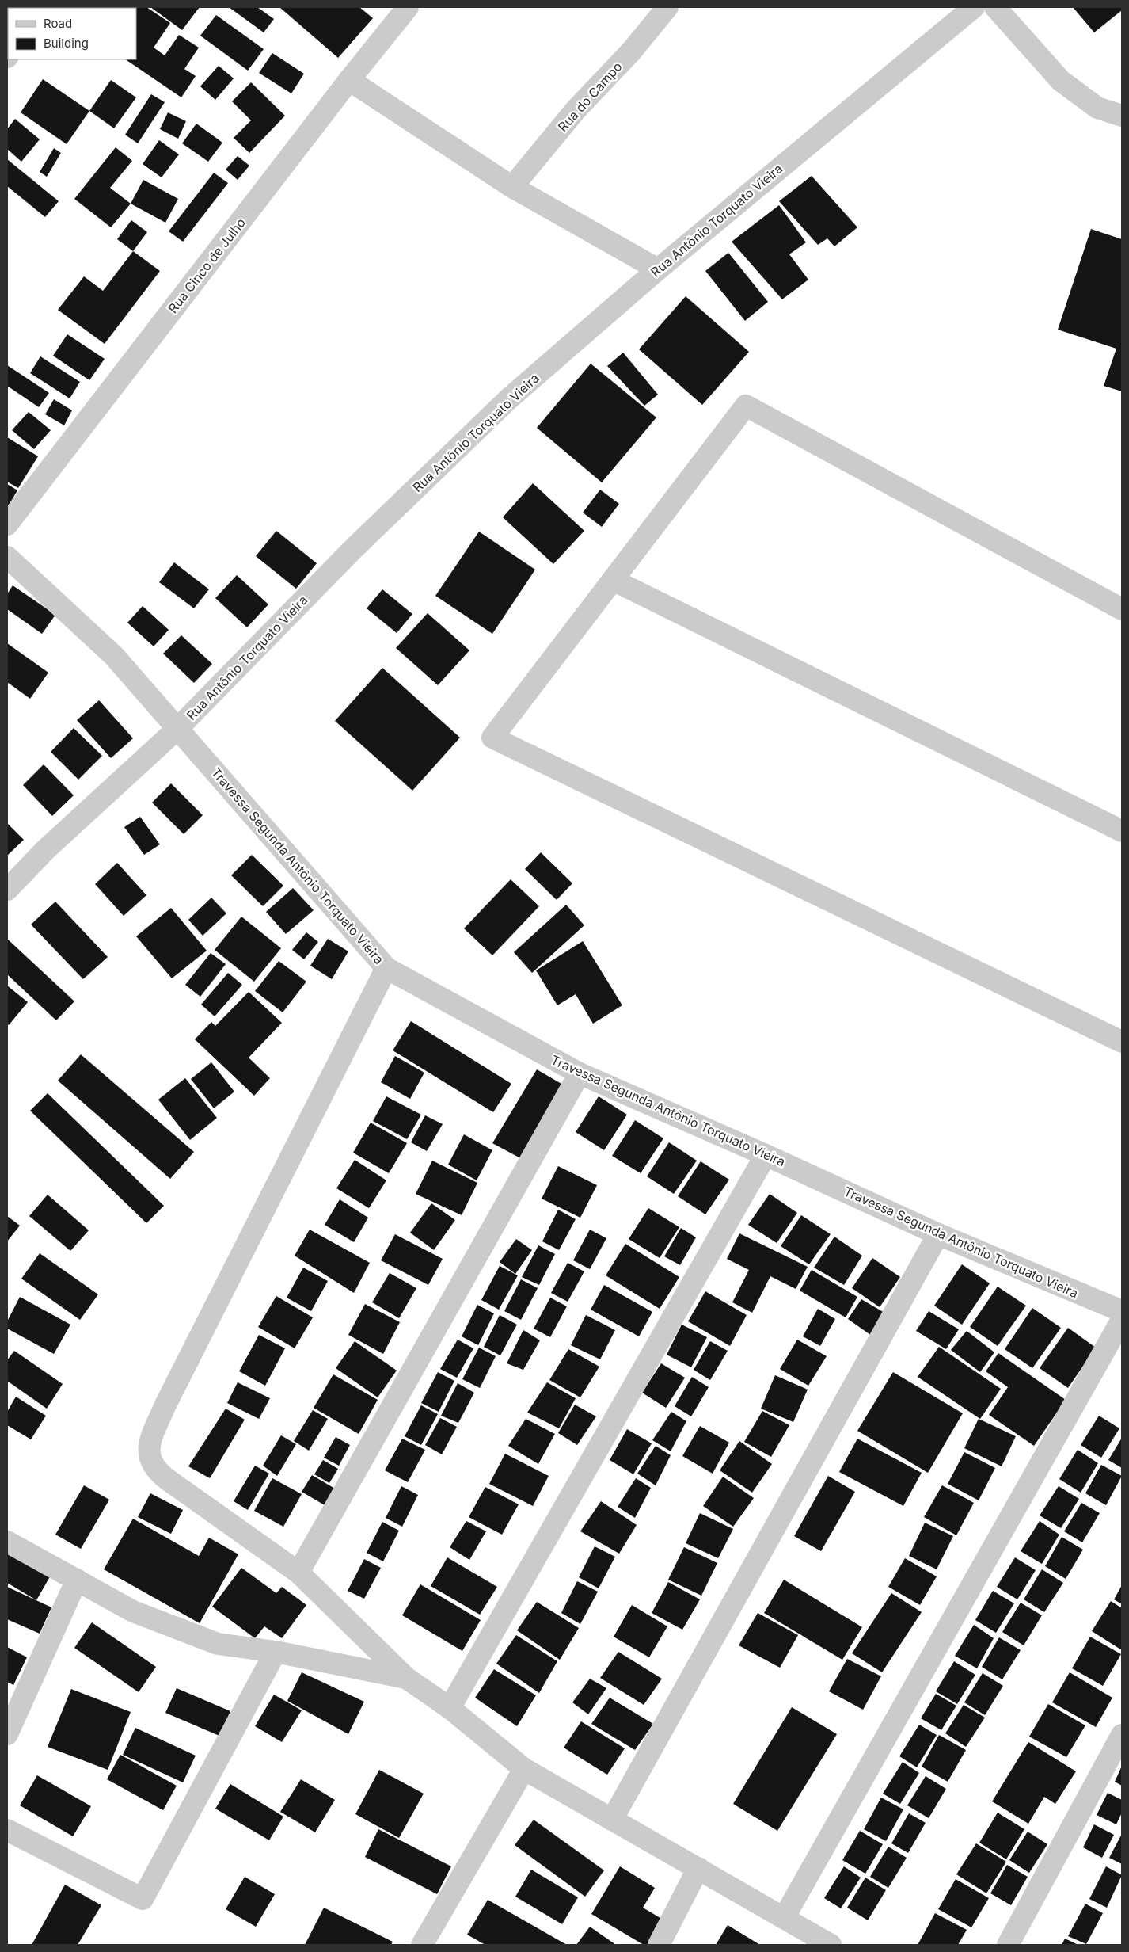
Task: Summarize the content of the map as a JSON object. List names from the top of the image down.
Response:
{
  "streets": {
    "street": [
      "Rua do Campo",
      "Rua Antônio Torquato Vieira",
      "Rua Cinco de Julho",
      "Travessa Segunda Antônio Torquato Vieira"
    ]
  },
  "crossings": [
    ["Rua Antônio Torquato Vieira", "Travessa Segunda Antônio Torquato Vieira"]
  ],
  "legend": ["Road", "Building"]
}
